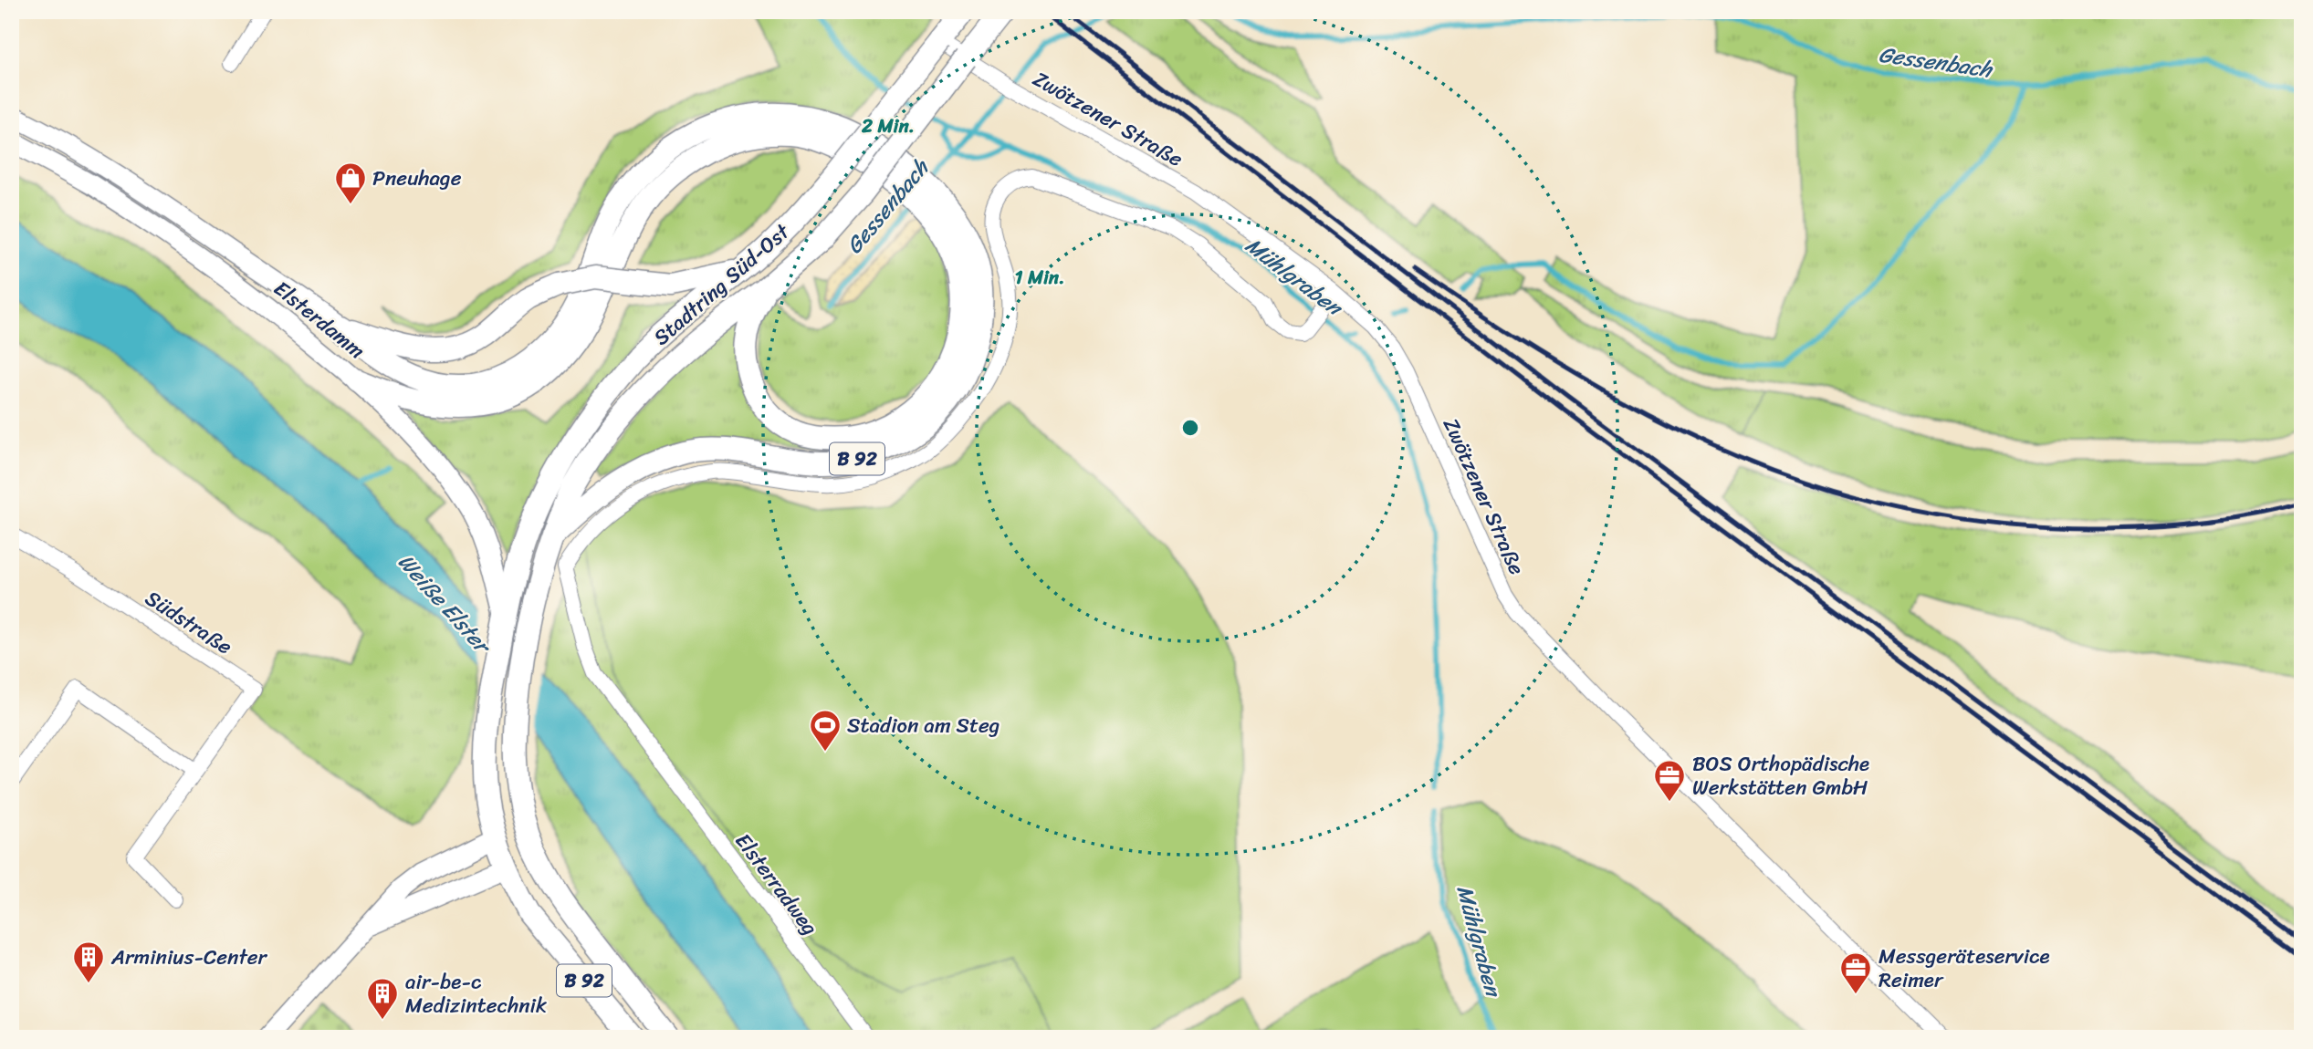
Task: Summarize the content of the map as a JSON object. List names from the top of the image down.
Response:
{
  "streets": {
    "main road": ["Stadtring Süd-Ost", "Elsterdamm", "B 92"],
    "street": ["Zwötzener Straße", "Südstraße", "Elsterradweg"]
  },
  "crossings": [
    ["Zwötzener Straße", "Stadtring Süd-Ost"],
    ["Zwötzener Straße", "Elsterradweg"],
    ["Stadtring Süd-Ost", "Elsterdamm"],
    ["Stadtring Süd-Ost", "B 92"],
    ["Elsterdamm", "B 92"]
  ],
  "water": ["Gessenbach", "Mühlgraben", "Weiße Elster"],
  "places": {
    "shop": ["Pneuhage"],
    "sports": ["Stadion am Steg"],
    "office": ["BOS Orthopädische Werkstätten GmbH", "Messgeräteservice Reimer"],
    "building": ["Arminius-Center", "air-be-c Medizintechnik"]
  },
  "rings": ["2 Min.", "1 Min."]
}
